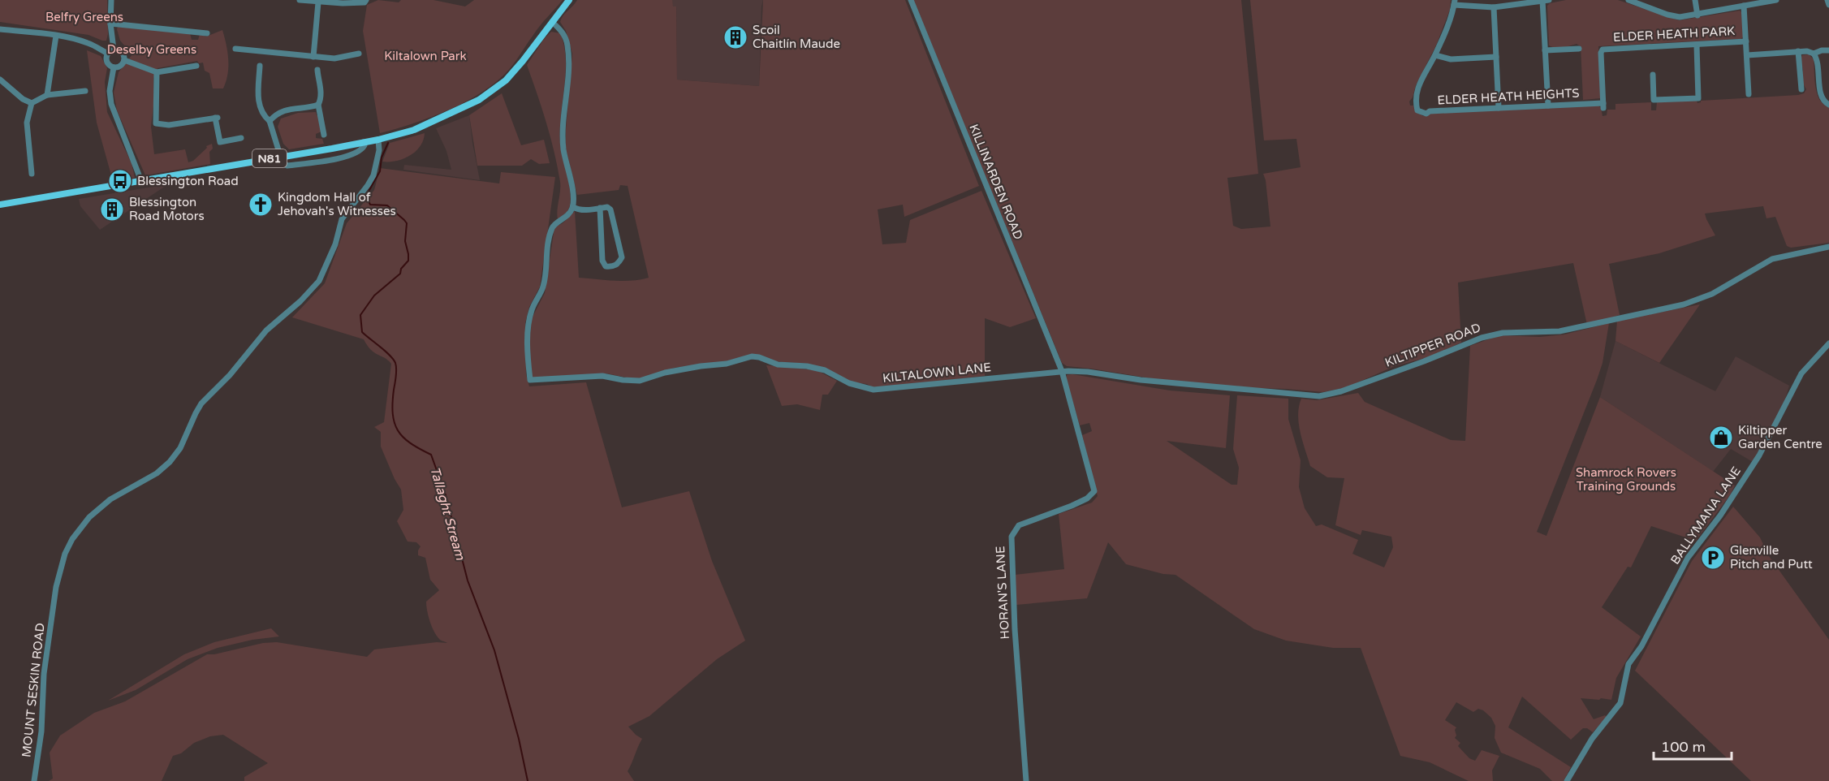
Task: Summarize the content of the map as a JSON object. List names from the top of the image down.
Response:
{
  "streets": {
    "main road": ["N81"],
    "street": [
      "ELDER HEATH PARK",
      "ELDER HEATH HEIGHTS",
      "KILLINARDEN ROAD",
      "KILTIPPER ROAD",
      "KILTALOWN LANE",
      "BALLYMANA LANE",
      "HORAN'S LANE",
      "MOUNT SESKIN ROAD"
    ]
  },
  "crossings": [
    ["ELDER HEATH PARK", "ELDER HEATH HEIGHTS"],
    ["N81", "MOUNT SESKIN ROAD"],
    ["KILLINARDEN ROAD", "KILTIPPER ROAD"],
    ["KILLINARDEN ROAD", "KILTALOWN LANE"],
    ["KILLINARDEN ROAD", "HORAN'S LANE"],
    ["KILTIPPER ROAD", "KILTALOWN LANE"],
    ["KILTIPPER ROAD", "HORAN'S LANE"],
    ["KILTALOWN LANE", "HORAN'S LANE"]
  ],
  "water": ["Tallaght Stream"],
  "parks": [
    "Belfry Greens",
    "Deselby Greens",
    "Kiltalown Park",
    "Shamrock Rovers Training Grounds"
  ],
  "places": {
    "building": ["Scoil Chaitlín Maude", "Blessington Road Motors"],
    "bus stop": ["Blessington Road"],
    "church": ["Kingdom Hall of Jehovah's Witnesses"],
    "shop": ["Kiltipper Garden Centre"],
    "parking": ["Glenville Pitch and Putt"]
  },
  "scale_bar": "100 m"
}
